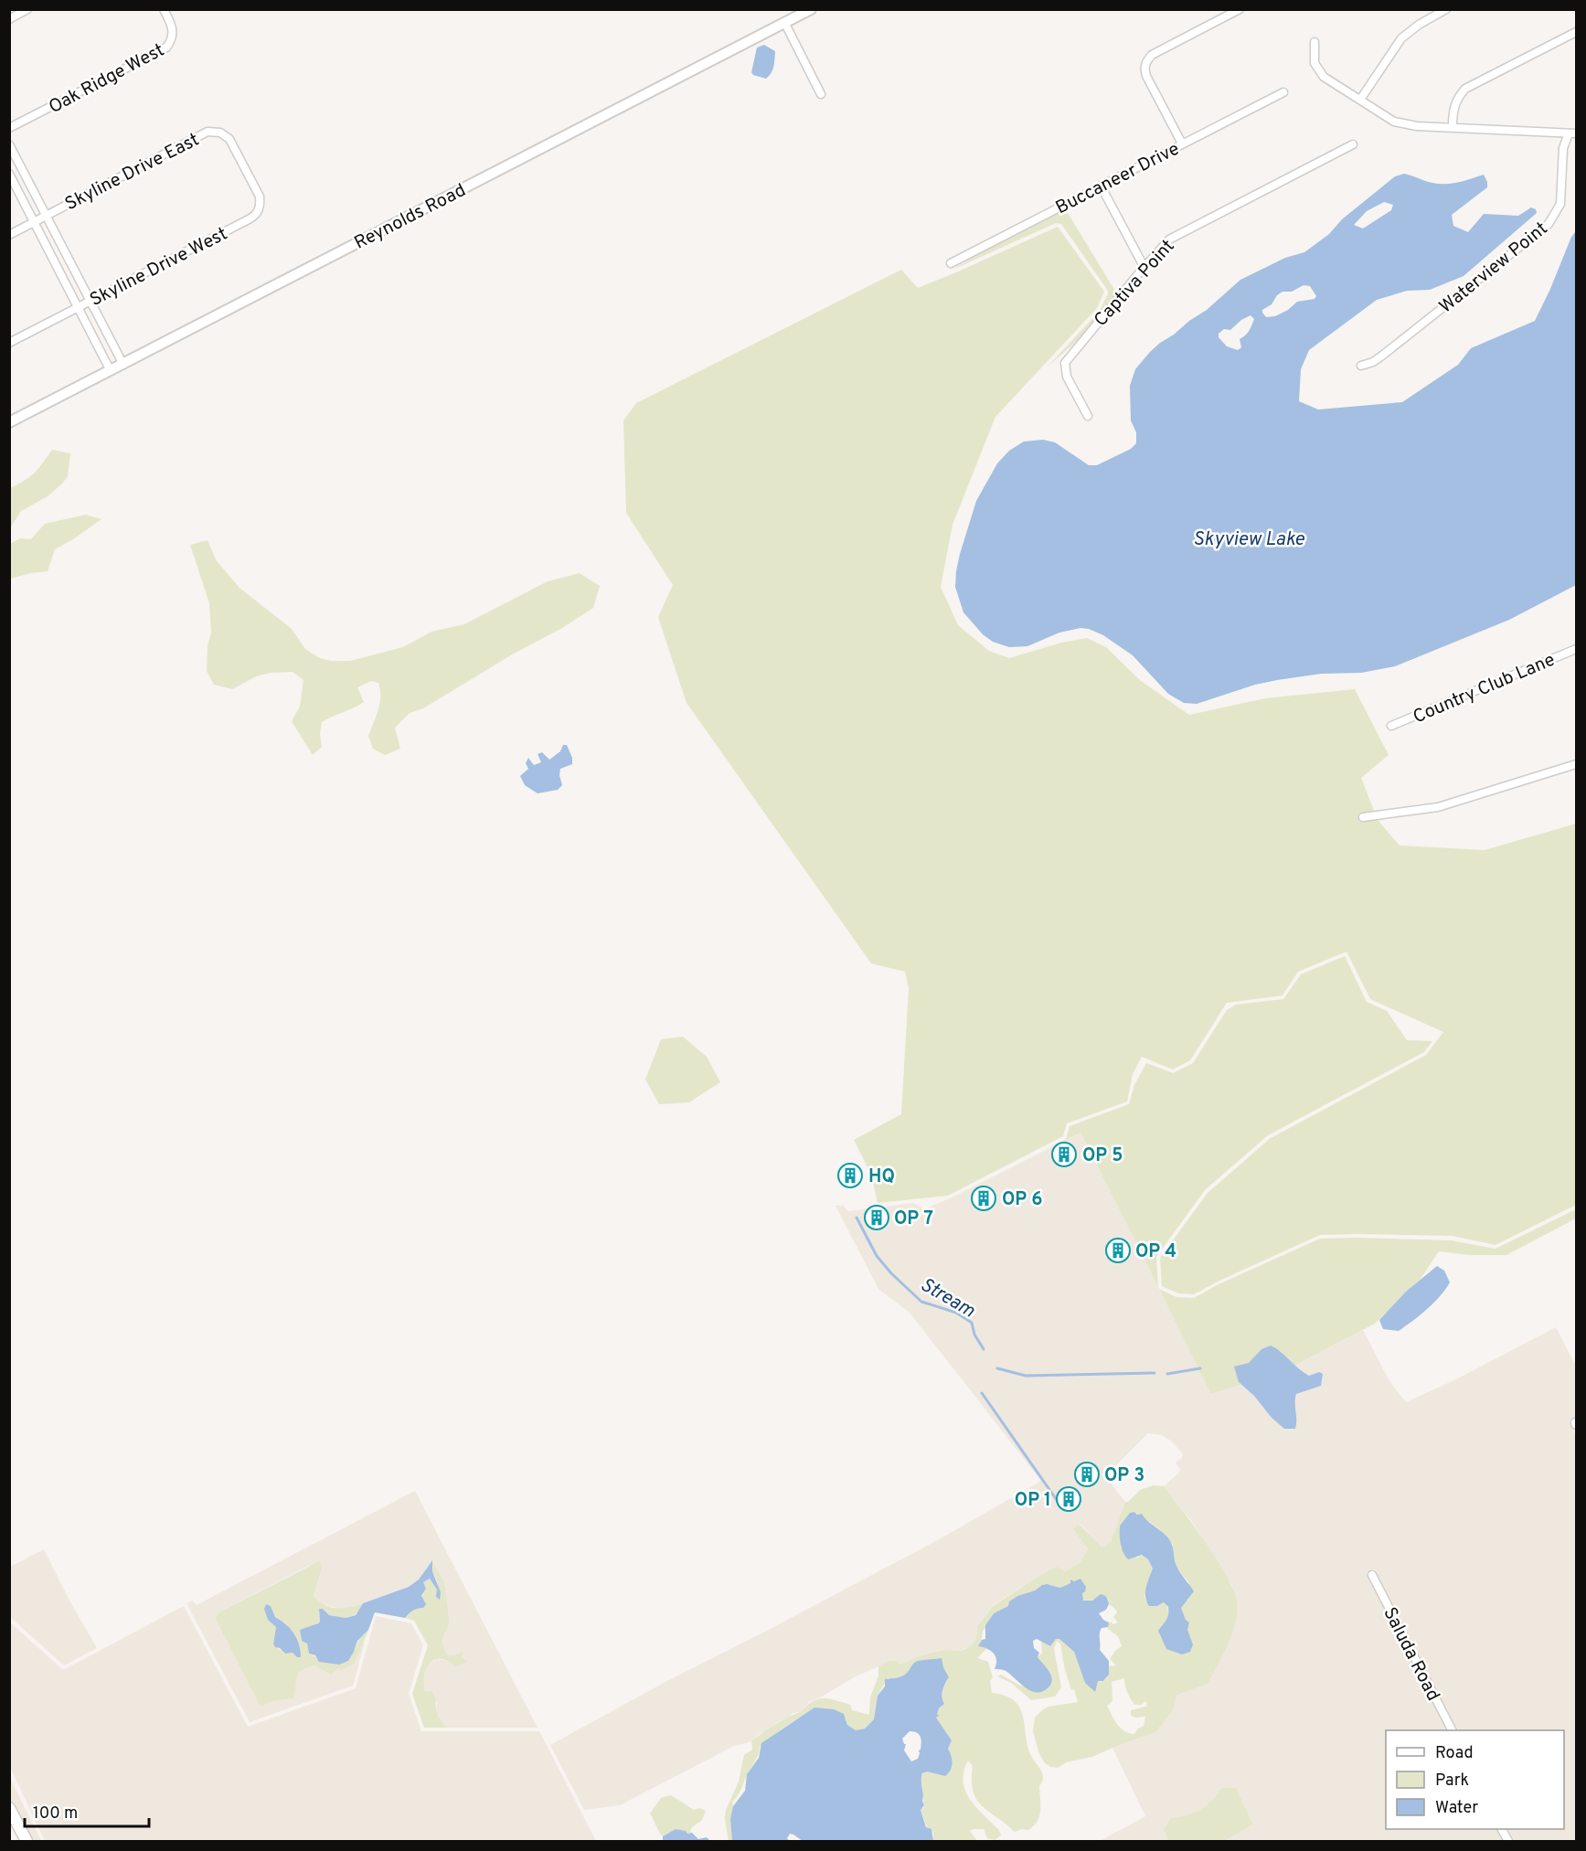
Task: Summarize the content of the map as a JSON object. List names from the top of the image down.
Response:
{
  "streets": {
    "street": [
      "Oak Ridge West",
      "Skyline Drive East",
      "Buccaneer Drive",
      "Reynolds Road",
      "Skyline Drive West",
      "Waterview Point",
      "Captiva Point",
      "Country Club Lane",
      "Saluda Road"
    ]
  },
  "crossings": [
    ["Skyline Drive East", "Skyline Drive West"]
  ],
  "water": ["Skyview Lake", "Stream"],
  "places": {
    "building": [
      "OP 5",
      "HQ",
      "OP 6",
      "OP 7",
      "OP 4",
      "OP 3",
      "OP 1"
    ]
  },
  "legend": ["Road", "Park", "Water"],
  "scale_bar": "100 m"
}
